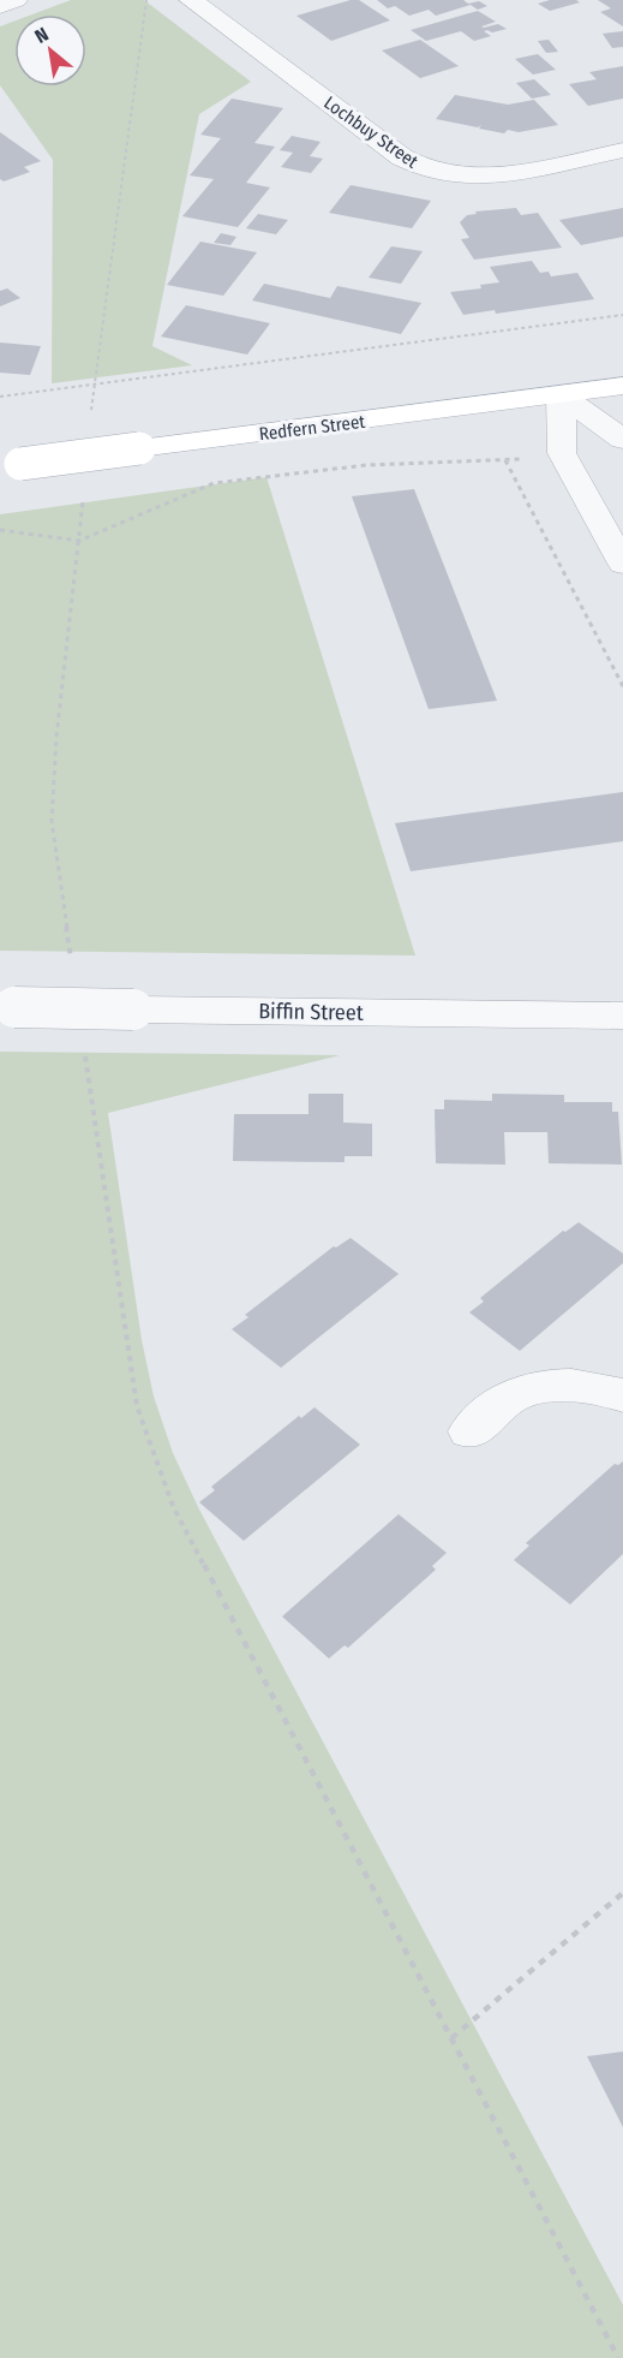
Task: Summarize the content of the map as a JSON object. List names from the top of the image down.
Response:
{
  "streets": {
    "main road": ["Redfern Street"],
    "street": ["Lochbuy Street", "Biffin Street"]
  },
  "north": "top left"
}
